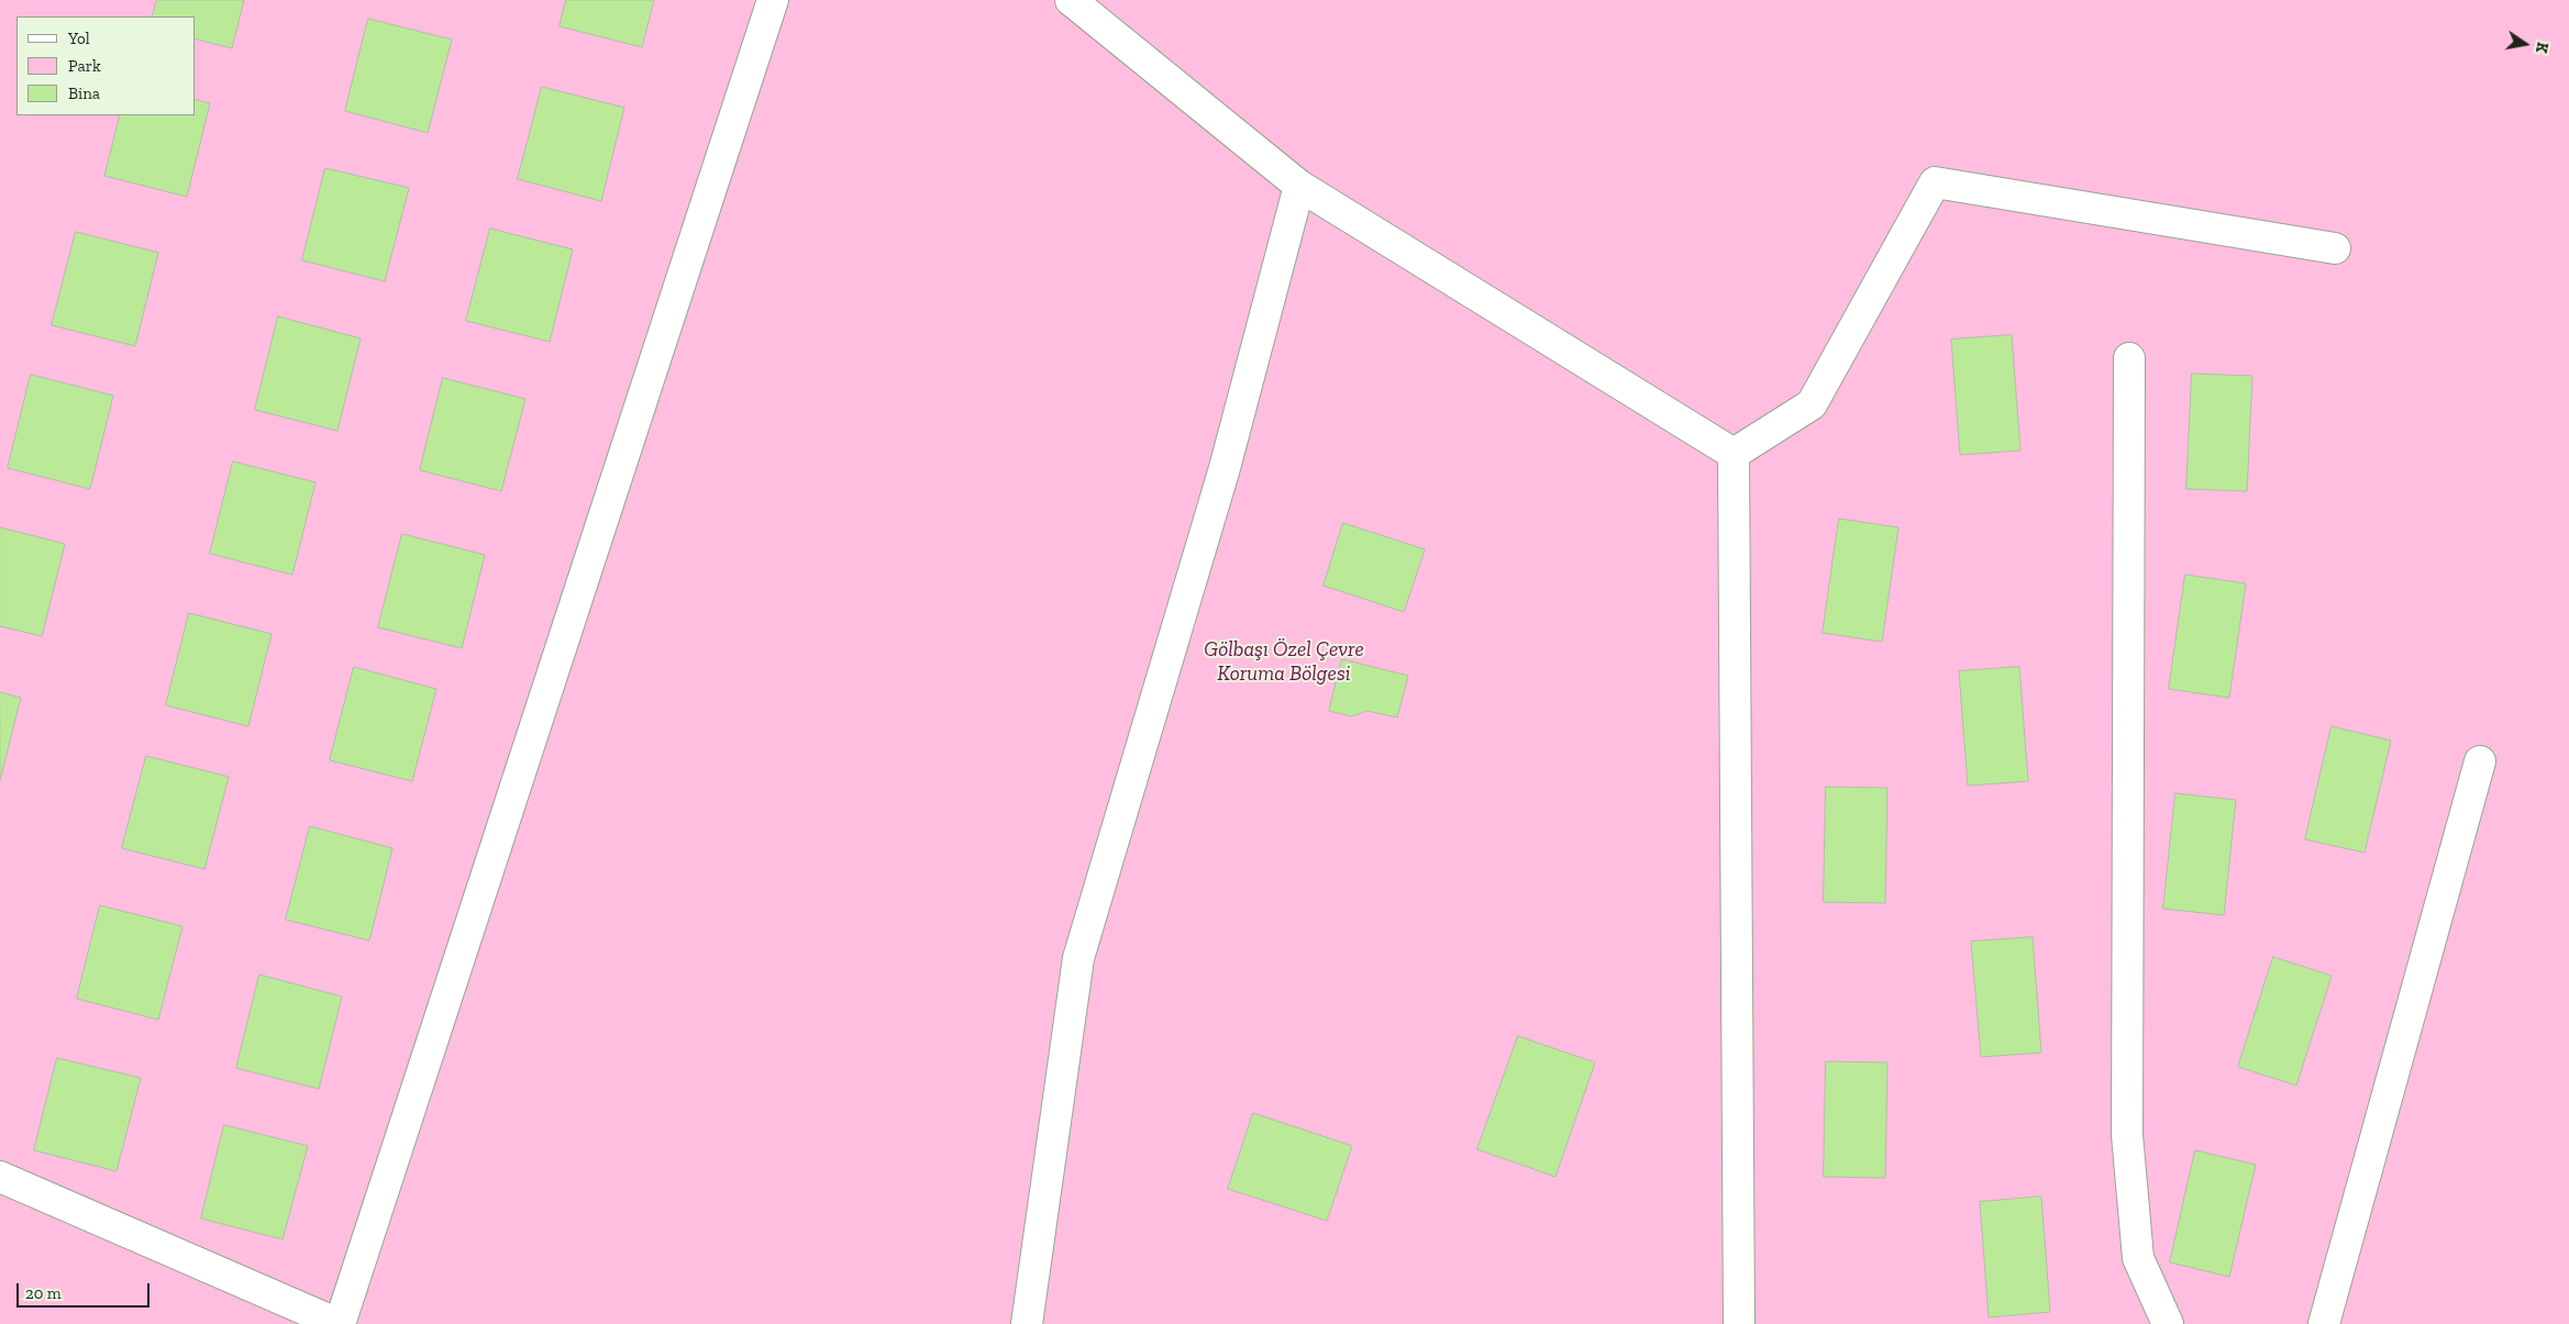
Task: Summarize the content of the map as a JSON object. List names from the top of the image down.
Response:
{
  "parks": ["Gölbaşı Özel Çevre Koruma Bölgesi"],
  "legend": ["Yol", "Park", "Bina"],
  "scale_bar": "20 m",
  "north": "right"
}
